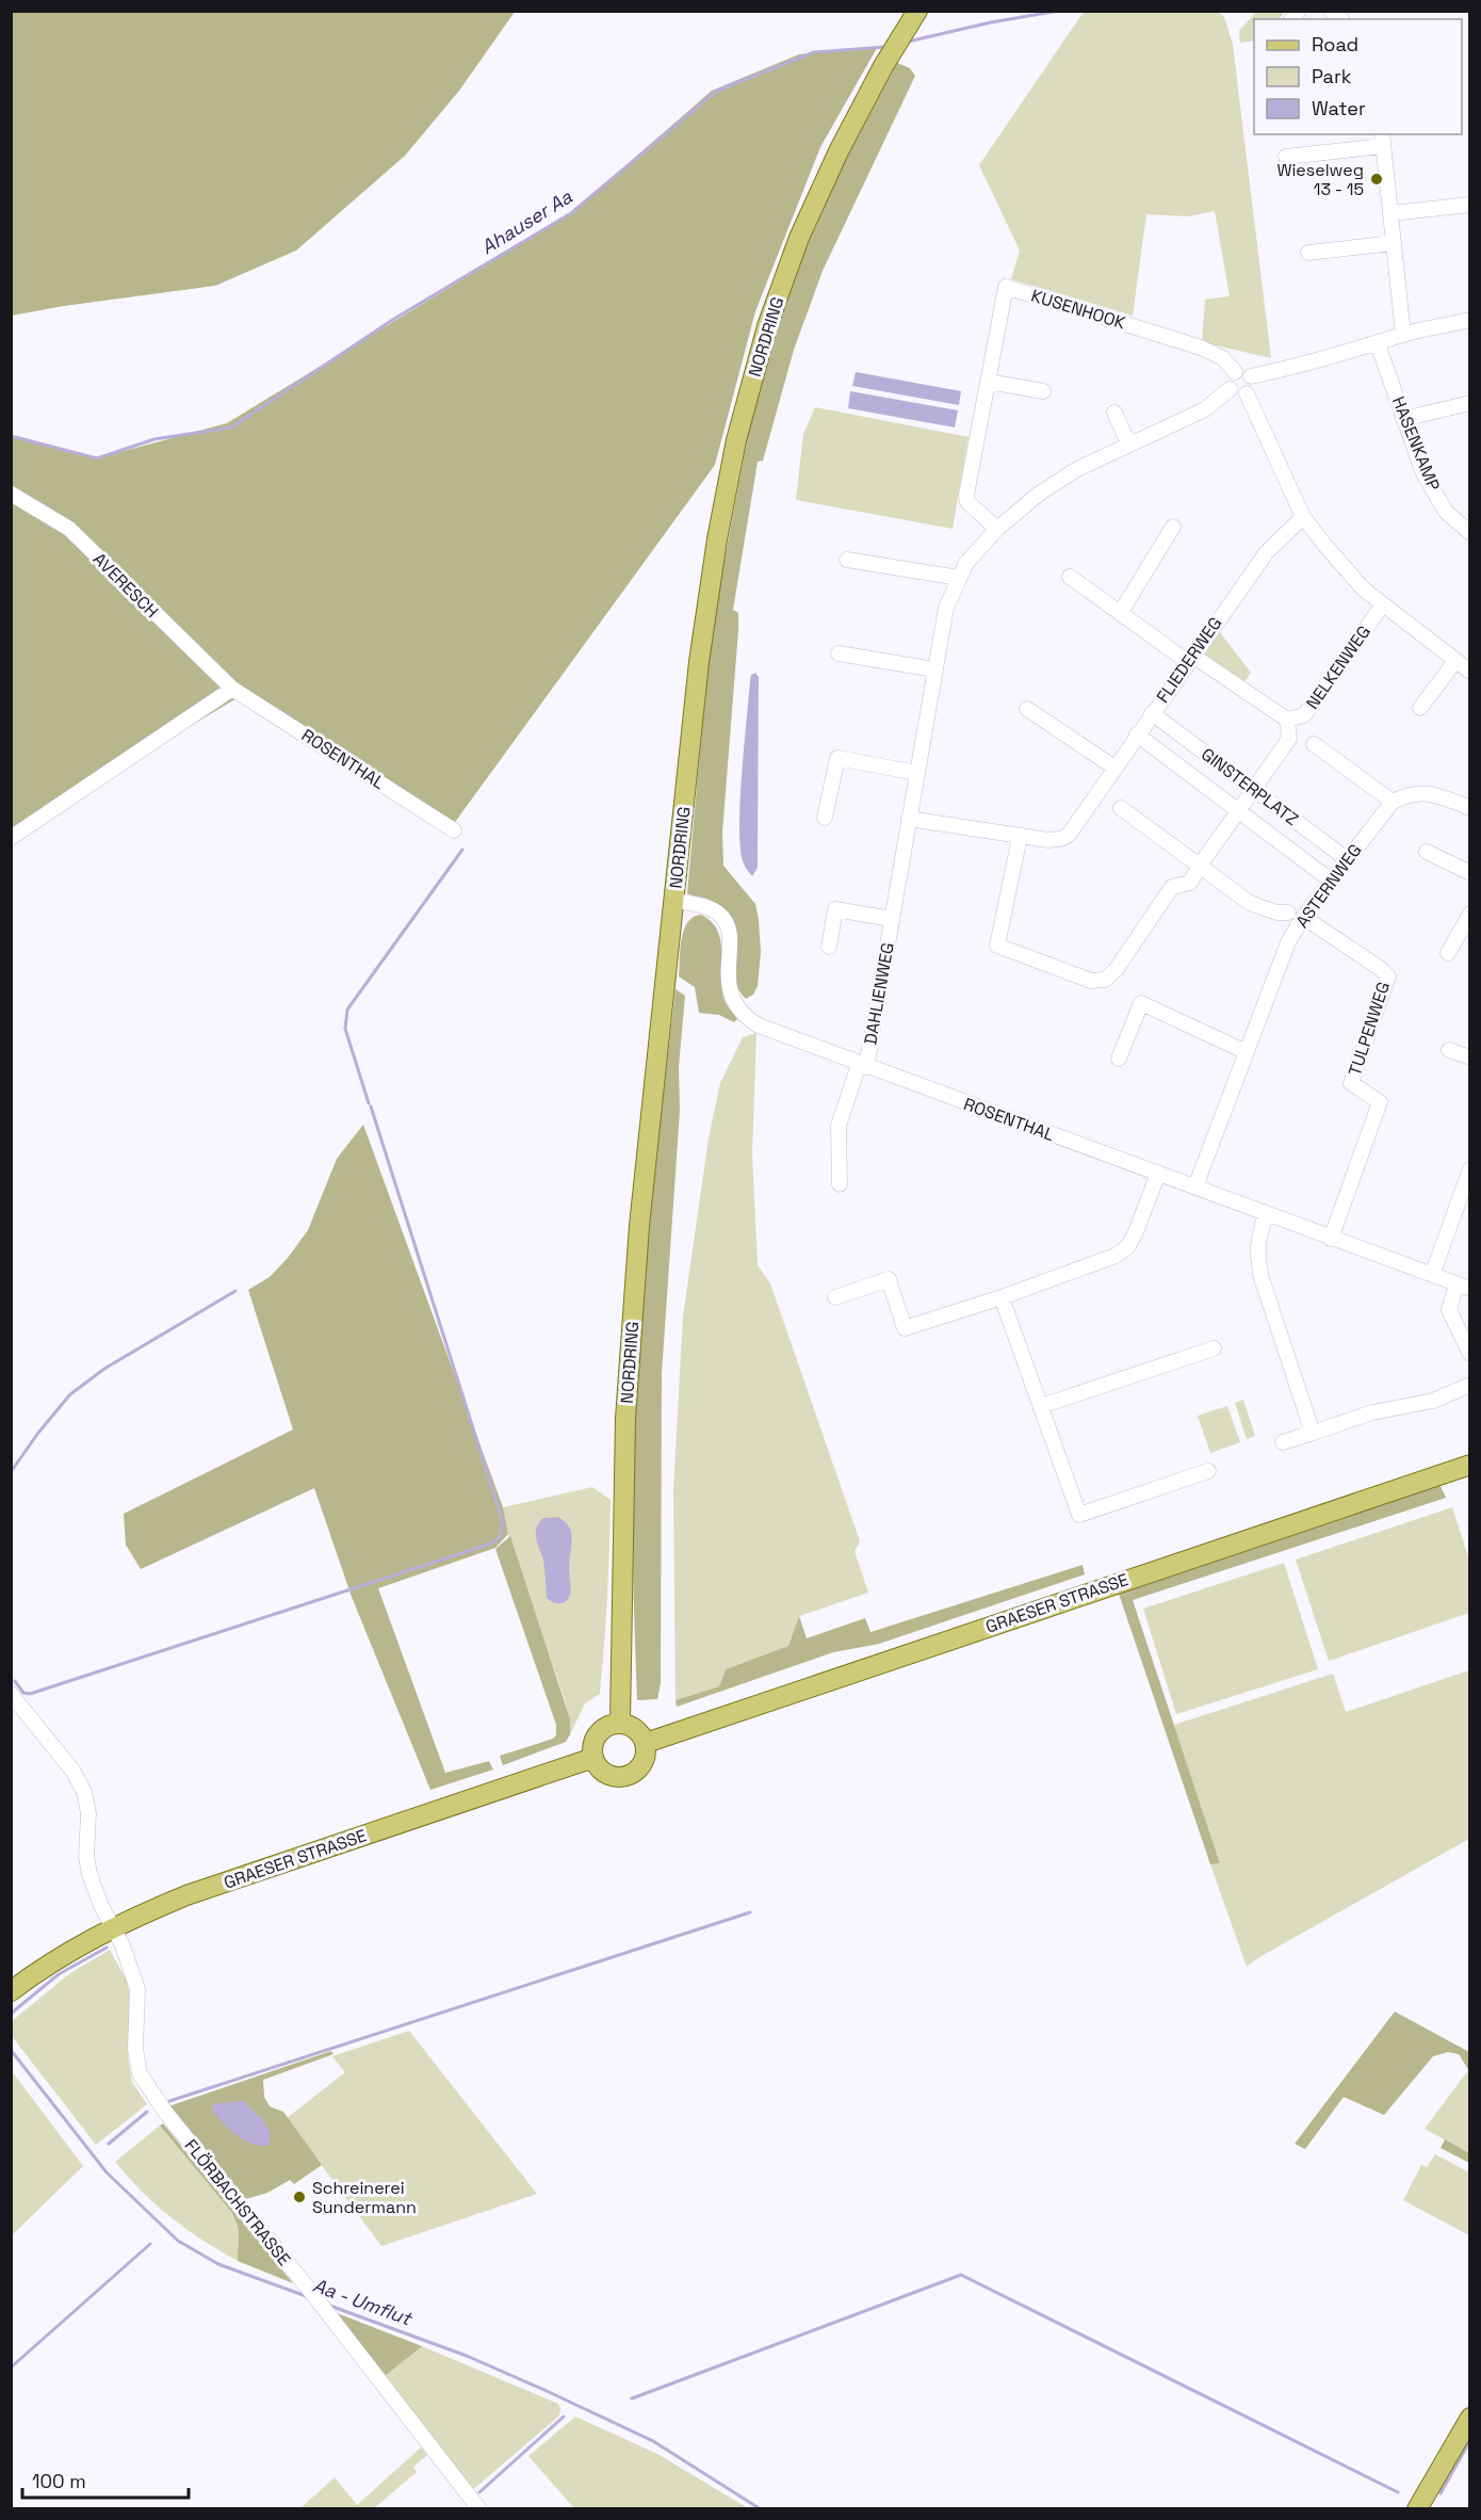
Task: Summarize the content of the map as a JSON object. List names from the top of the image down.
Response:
{
  "streets": {
    "main road": ["NORDRING", "GRAESER STRASSE"],
    "street": [
      "KUSENHOOK",
      "HASENKAMP",
      "AVERESCH",
      "FLIEDERWEG",
      "NELKENWEG",
      "ROSENTHAL",
      "GINSTERPLATZ",
      "ASTERNWEG",
      "DAHLIENWEG",
      "TULPENWEG",
      "FLÖRBACHSTRASSE"
    ]
  },
  "crossings": [
    ["KUSENHOOK", "HASENKAMP"],
    ["KUSENHOOK", "DAHLIENWEG"],
    ["NORDRING", "ROSENTHAL"],
    ["NORDRING", "GRAESER STRASSE"],
    ["AVERESCH", "ROSENTHAL"],
    ["FLIEDERWEG", "NELKENWEG"],
    ["FLIEDERWEG", "GINSTERPLATZ"],
    ["FLIEDERWEG", "DAHLIENWEG"],
    ["ROSENTHAL", "ASTERNWEG"],
    ["ROSENTHAL", "DAHLIENWEG"],
    ["ROSENTHAL", "TULPENWEG"],
    ["GINSTERPLATZ", "ASTERNWEG"],
    ["ASTERNWEG", "TULPENWEG"],
    ["GRAESER STRASSE", "FLÖRBACHSTRASSE"]
  ],
  "water": ["Ahauser Aa", "Aa - Umflut"],
  "places": ["Wieselweg 13 - 15", "Schreinerei Sundermann"],
  "legend": ["Road", "Park", "Water"],
  "scale_bar": "100 m"
}
